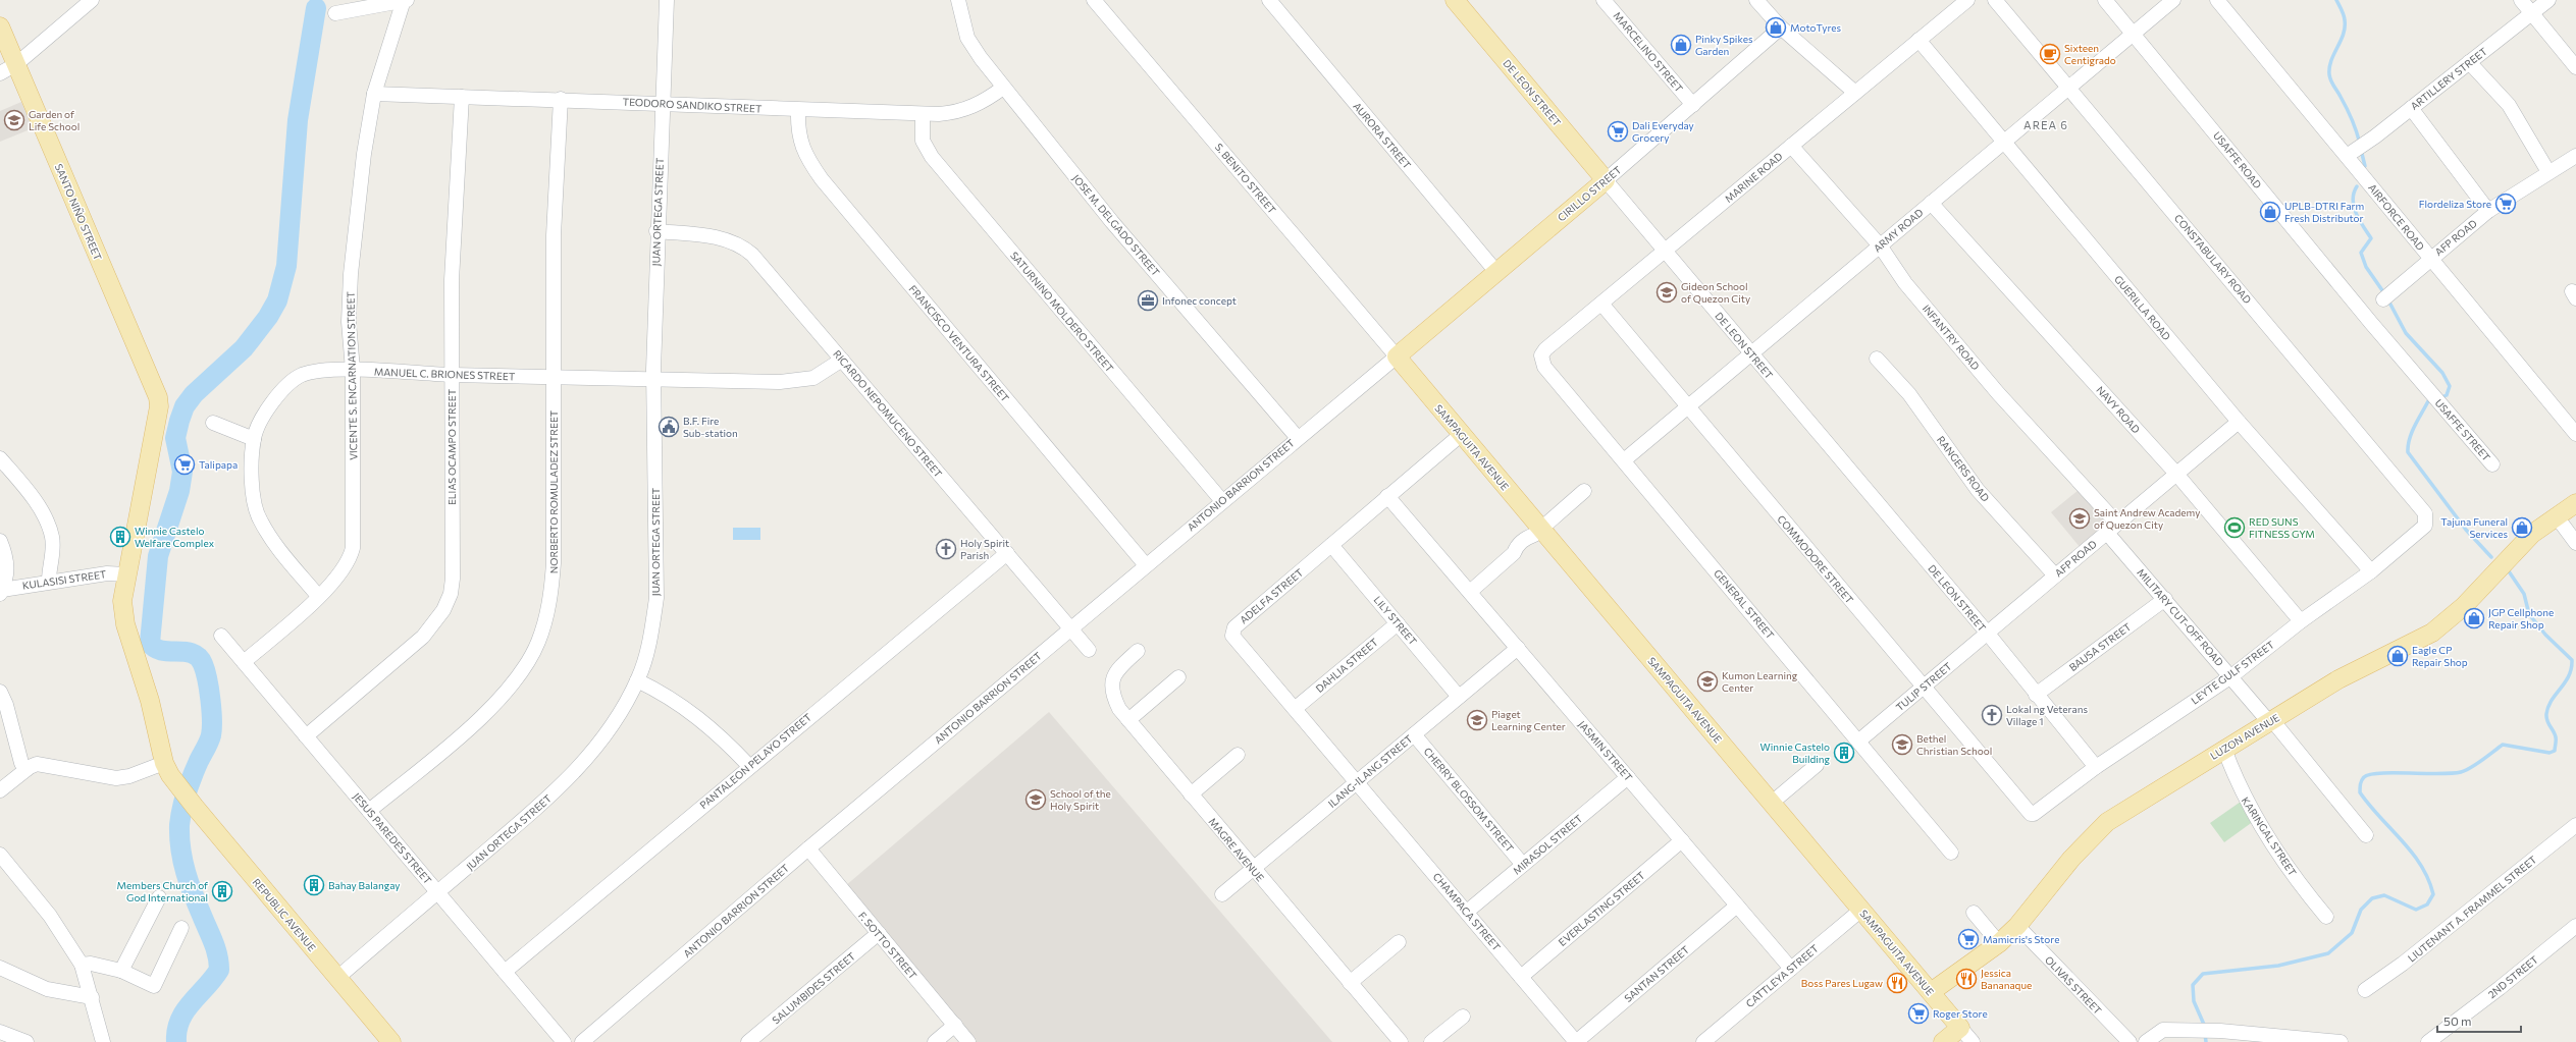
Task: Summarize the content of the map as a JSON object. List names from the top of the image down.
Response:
{
  "streets": {
    "main road": [
      "DE LEON STREET",
      "CIRILLO STREET",
      "SANTO NIÑO STREET",
      "SAMPAGUITA AVENUE",
      "LUZON AVENUE",
      "REPUBLIC AVENUE"
    ],
    "street": [
      "MARCELINO STREET",
      "ARTILLERY STREET",
      "TEODORO SANDIKO STREET",
      "AURORA STREET",
      "USAFFE ROAD",
      "MARINE ROAD",
      "S. BENITO STREET",
      "JUAN ORTEGA STREET",
      "AIRFORCE ROAD",
      "JOSE M. DELGADO STREET",
      "ARMY ROAD",
      "AFP ROAD",
      "CONSTABULARY ROAD",
      "GUERILLA ROAD",
      "SATURNINO MOLDERO STREET",
      "INFANTRY ROAD",
      "FRANCISCO VENTURA STREET",
      "MANUEL C. BRIONES STREET",
      "VICENTE S. ENCARNATION STREET",
      "NAVY ROAD",
      "RICARDO NEPOMUCENO STREET",
      "USAFFE STREET",
      "ELIAS OCAMPO STREET",
      "RANGERS ROAD",
      "ANTONIO BARRION STREET",
      "NORBERTO ROMULADEZ STREET",
      "COMMODORE STREET",
      "KULASISI STREET",
      "ADELFA STREET",
      "GENERAL STREET",
      "MILITARY CUT-OFF ROAD",
      "LILY STREET",
      "BAUSA STREET",
      "DAHLIA STREET",
      "LEYTE GULF STREET",
      "TULIP STREET",
      "JASMIN STREET",
      "PANTALEON PELAYO STREET",
      "ILANG-ILANG STREET",
      "CHERRY BLOSSOM STREET",
      "KARINGAL STREET",
      "JESUS PAREDES STREET",
      "MIRASOL STREET",
      "MAGRE AVENUE",
      "EVERLASTING STREET",
      "LIUTENANT A. FRAMMEL STREET",
      "CHAMPACA STREET",
      "F. SOTTO STREET",
      "SANTAN STREET",
      "CATTLEYA STREET",
      "2ND STREET",
      "OLIVAS STREET",
      "SALUMBIDES STREET"
    ]
  },
  "crossings": [
    ["MARCELINO STREET", "CIRILLO STREET"],
    ["ARTILLERY STREET", "AIRFORCE ROAD"],
    ["DE LEON STREET", "MARINE ROAD"],
    ["DE LEON STREET", "CIRILLO STREET"],
    ["DE LEON STREET", "ARMY ROAD"],
    ["DE LEON STREET", "AFP ROAD"],
    ["DE LEON STREET", "BAUSA STREET"],
    ["DE LEON STREET", "LEYTE GULF STREET"],
    ["DE LEON STREET", "TULIP STREET"],
    ["TEODORO SANDIKO STREET", "JUAN ORTEGA STREET"],
    ["TEODORO SANDIKO STREET", "JOSE M. DELGADO STREET"],
    ["TEODORO SANDIKO STREET", "SATURNINO MOLDERO STREET"],
    ["TEODORO SANDIKO STREET", "FRANCISCO VENTURA STREET"],
    ["TEODORO SANDIKO STREET", "VICENTE S. ENCARNATION STREET"],
    ["TEODORO SANDIKO STREET", "ELIAS OCAMPO STREET"],
    ["TEODORO SANDIKO STREET", "NORBERTO ROMULADEZ STREET"],
    ["AURORA STREET", "CIRILLO STREET"],
    ["USAFFE ROAD", "ARMY ROAD"],
    ["USAFFE ROAD", "USAFFE STREET"],
    ["MARINE ROAD", "GUERILLA ROAD"],
    ["MARINE ROAD", "INFANTRY ROAD"],
    ["MARINE ROAD", "COMMODORE STREET"],
    ["MARINE ROAD", "GENERAL STREET"],
    ["S. BENITO STREET", "CIRILLO STREET"],
    ["S. BENITO STREET", "SAMPAGUITA AVENUE"],
    ["S. BENITO STREET", "ANTONIO BARRION STREET"],
    ["CIRILLO STREET", "SAMPAGUITA AVENUE"],
    ["CIRILLO STREET", "ANTONIO BARRION STREET"],
    ["SANTO NIÑO STREET", "REPUBLIC AVENUE"],
    ["JUAN ORTEGA STREET", "MANUEL C. BRIONES STREET"],
    ["JUAN ORTEGA STREET", "RICARDO NEPOMUCENO STREET"],
    ["JUAN ORTEGA STREET", "JESUS PAREDES STREET"],
    ["JUAN ORTEGA STREET", "REPUBLIC AVENUE"],
    ["AIRFORCE ROAD", "AFP ROAD"],
    ["JOSE M. DELGADO STREET", "ANTONIO BARRION STREET"],
    ["ARMY ROAD", "CONSTABULARY ROAD"],
    ["ARMY ROAD", "GUERILLA ROAD"],
    ["ARMY ROAD", "INFANTRY ROAD"],
    ["ARMY ROAD", "NAVY ROAD"],
    ["ARMY ROAD", "COMMODORE STREET"],
    ["ARMY ROAD", "GENERAL STREET"],
    ["AFP ROAD", "GUERILLA ROAD"],
    ["AFP ROAD", "INFANTRY ROAD"],
    ["AFP ROAD", "NAVY ROAD"],
    ["AFP ROAD", "RANGERS ROAD"],
    ["AFP ROAD", "MILITARY CUT-OFF ROAD"],
    ["AFP ROAD", "TULIP STREET"],
    ["CONSTABULARY ROAD", "LEYTE GULF STREET"],
    ["GUERILLA ROAD", "LEYTE GULF STREET"],
    ["SATURNINO MOLDERO STREET", "ANTONIO BARRION STREET"],
    ["INFANTRY ROAD", "MILITARY CUT-OFF ROAD"],
    ["FRANCISCO VENTURA STREET", "ANTONIO BARRION STREET"],
    ["MANUEL C. BRIONES STREET", "VICENTE S. ENCARNATION STREET"],
    ["MANUEL C. BRIONES STREET", "RICARDO NEPOMUCENO STREET"],
    ["MANUEL C. BRIONES STREET", "ELIAS OCAMPO STREET"],
    ["MANUEL C. BRIONES STREET", "NORBERTO ROMULADEZ STREET"],
    ["VICENTE S. ENCARNATION STREET", "JESUS PAREDES STREET"],
    ["NAVY ROAD", "LEYTE GULF STREET"],
    ["RICARDO NEPOMUCENO STREET", "ANTONIO BARRION STREET"],
    ["RICARDO NEPOMUCENO STREET", "PANTALEON PELAYO STREET"],
    ["ELIAS OCAMPO STREET", "JESUS PAREDES STREET"],
    ["SAMPAGUITA AVENUE", "ANTONIO BARRION STREET"],
    ["SAMPAGUITA AVENUE", "ADELFA STREET"],
    ["SAMPAGUITA AVENUE", "LUZON AVENUE"],
    ["SAMPAGUITA AVENUE", "CATTLEYA STREET"],
    ["ANTONIO BARRION STREET", "F. SOTTO STREET"],
    ["NORBERTO ROMULADEZ STREET", "JESUS PAREDES STREET"],
    ["COMMODORE STREET", "LEYTE GULF STREET"],
    ["COMMODORE STREET", "TULIP STREET"],
    ["KULASISI STREET", "REPUBLIC AVENUE"],
    ["ADELFA STREET", "LILY STREET"],
    ["ADELFA STREET", "DAHLIA STREET"],
    ["ADELFA STREET", "JASMIN STREET"],
    ["ADELFA STREET", "ILANG-ILANG STREET"],
    ["ADELFA STREET", "CHAMPACA STREET"],
    ["GENERAL STREET", "TULIP STREET"],
    ["MILITARY CUT-OFF ROAD", "BAUSA STREET"],
    ["MILITARY CUT-OFF ROAD", "LEYTE GULF STREET"],
    ["MILITARY CUT-OFF ROAD", "LUZON AVENUE"],
    ["LILY STREET", "DAHLIA STREET"],
    ["LILY STREET", "ILANG-ILANG STREET"],
    ["LUZON AVENUE", "KARINGAL STREET"],
    ["LUZON AVENUE", "OLIVAS STREET"],
    ["JASMIN STREET", "ILANG-ILANG STREET"],
    ["JASMIN STREET", "MIRASOL STREET"],
    ["JASMIN STREET", "EVERLASTING STREET"],
    ["JASMIN STREET", "SANTAN STREET"],
    ["JASMIN STREET", "CATTLEYA STREET"],
    ["PANTALEON PELAYO STREET", "JESUS PAREDES STREET"],
    ["ILANG-ILANG STREET", "CHERRY BLOSSOM STREET"],
    ["ILANG-ILANG STREET", "MAGRE AVENUE"],
    ["ILANG-ILANG STREET", "CHAMPACA STREET"],
    ["CHERRY BLOSSOM STREET", "MIRASOL STREET"],
    ["MIRASOL STREET", "CHAMPACA STREET"],
    ["EVERLASTING STREET", "CHAMPACA STREET"],
    ["CHAMPACA STREET", "SANTAN STREET"],
    ["F. SOTTO STREET", "SALUMBIDES STREET"]
  ],
  "districts": ["AREA 6"],
  "places": {
    "shop": [
      "MotoTyres",
      "Pinky Spikes Garden",
      "UPLB-DTRI Farm Fresh Distributor",
      "Tajuna Funeral Services",
      "JGP Cellphone Repair Shop",
      "Eagle CP Repair Shop"
    ],
    "cafe": ["Sixteen Centigrado"],
    "school or university": [
      "Garden of Life School",
      "Gideon School of Quezon City",
      "Saint Andrew Academy of Quezon City",
      "Kumon Learning Center",
      "Piaget Learning Center",
      "Bethel Christian School",
      "School of the Holy Spirit"
    ],
    "supermarket": [
      "Dali Everyday Grocery",
      "Flordeliza Store",
      "Talipapa",
      "Mamicris's Store",
      "Roger Store"
    ],
    "office": ["Infonec concept"],
    "public building": ["B.F. Fire Sub-station"],
    "sports": ["RED SUNS FITNESS GYM"],
    "building": [
      "Winnie Castelo Welfare Complex",
      "Winnie Castelo Building",
      "Bahay Balangay",
      "Members Church of God International"
    ],
    "church": ["Holy Spirit Parish", "Lokal ng Veterans Village 1"],
    "restaurant": ["Jessica Bananaque", "Boss Pares Lugaw"]
  },
  "scale_bar": "50 m"
}
